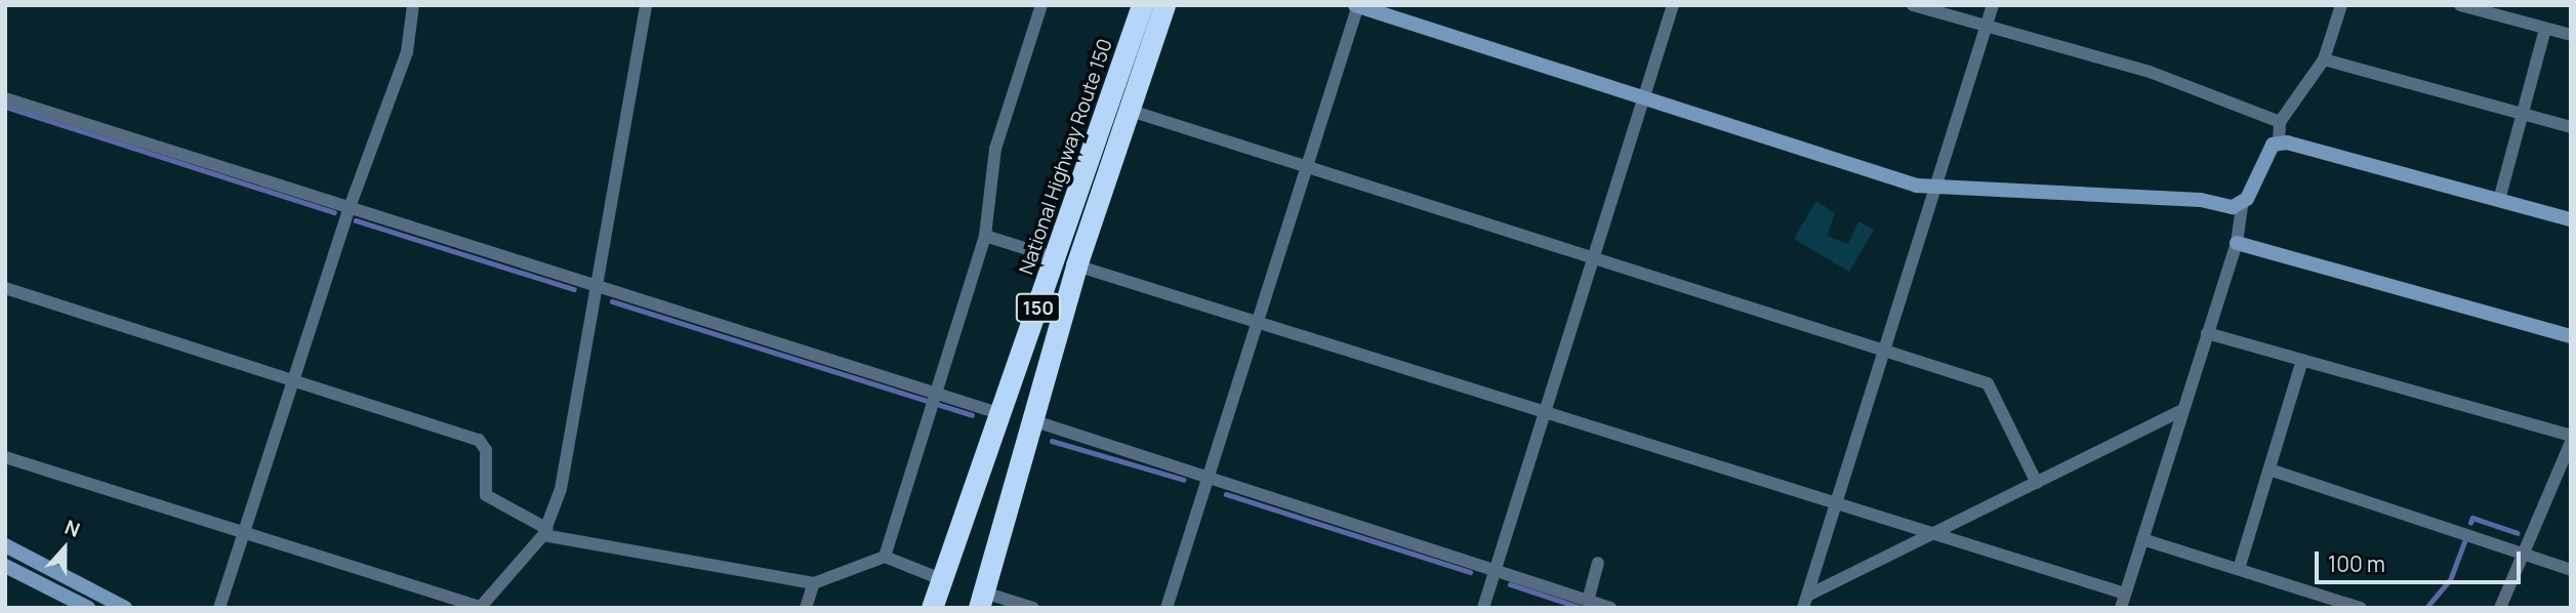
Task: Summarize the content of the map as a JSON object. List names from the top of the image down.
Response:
{
  "streets": {
    "highway": ["National Highway Route 150", "150"]
  },
  "scale_bar": "100 m",
  "north": "top"
}
